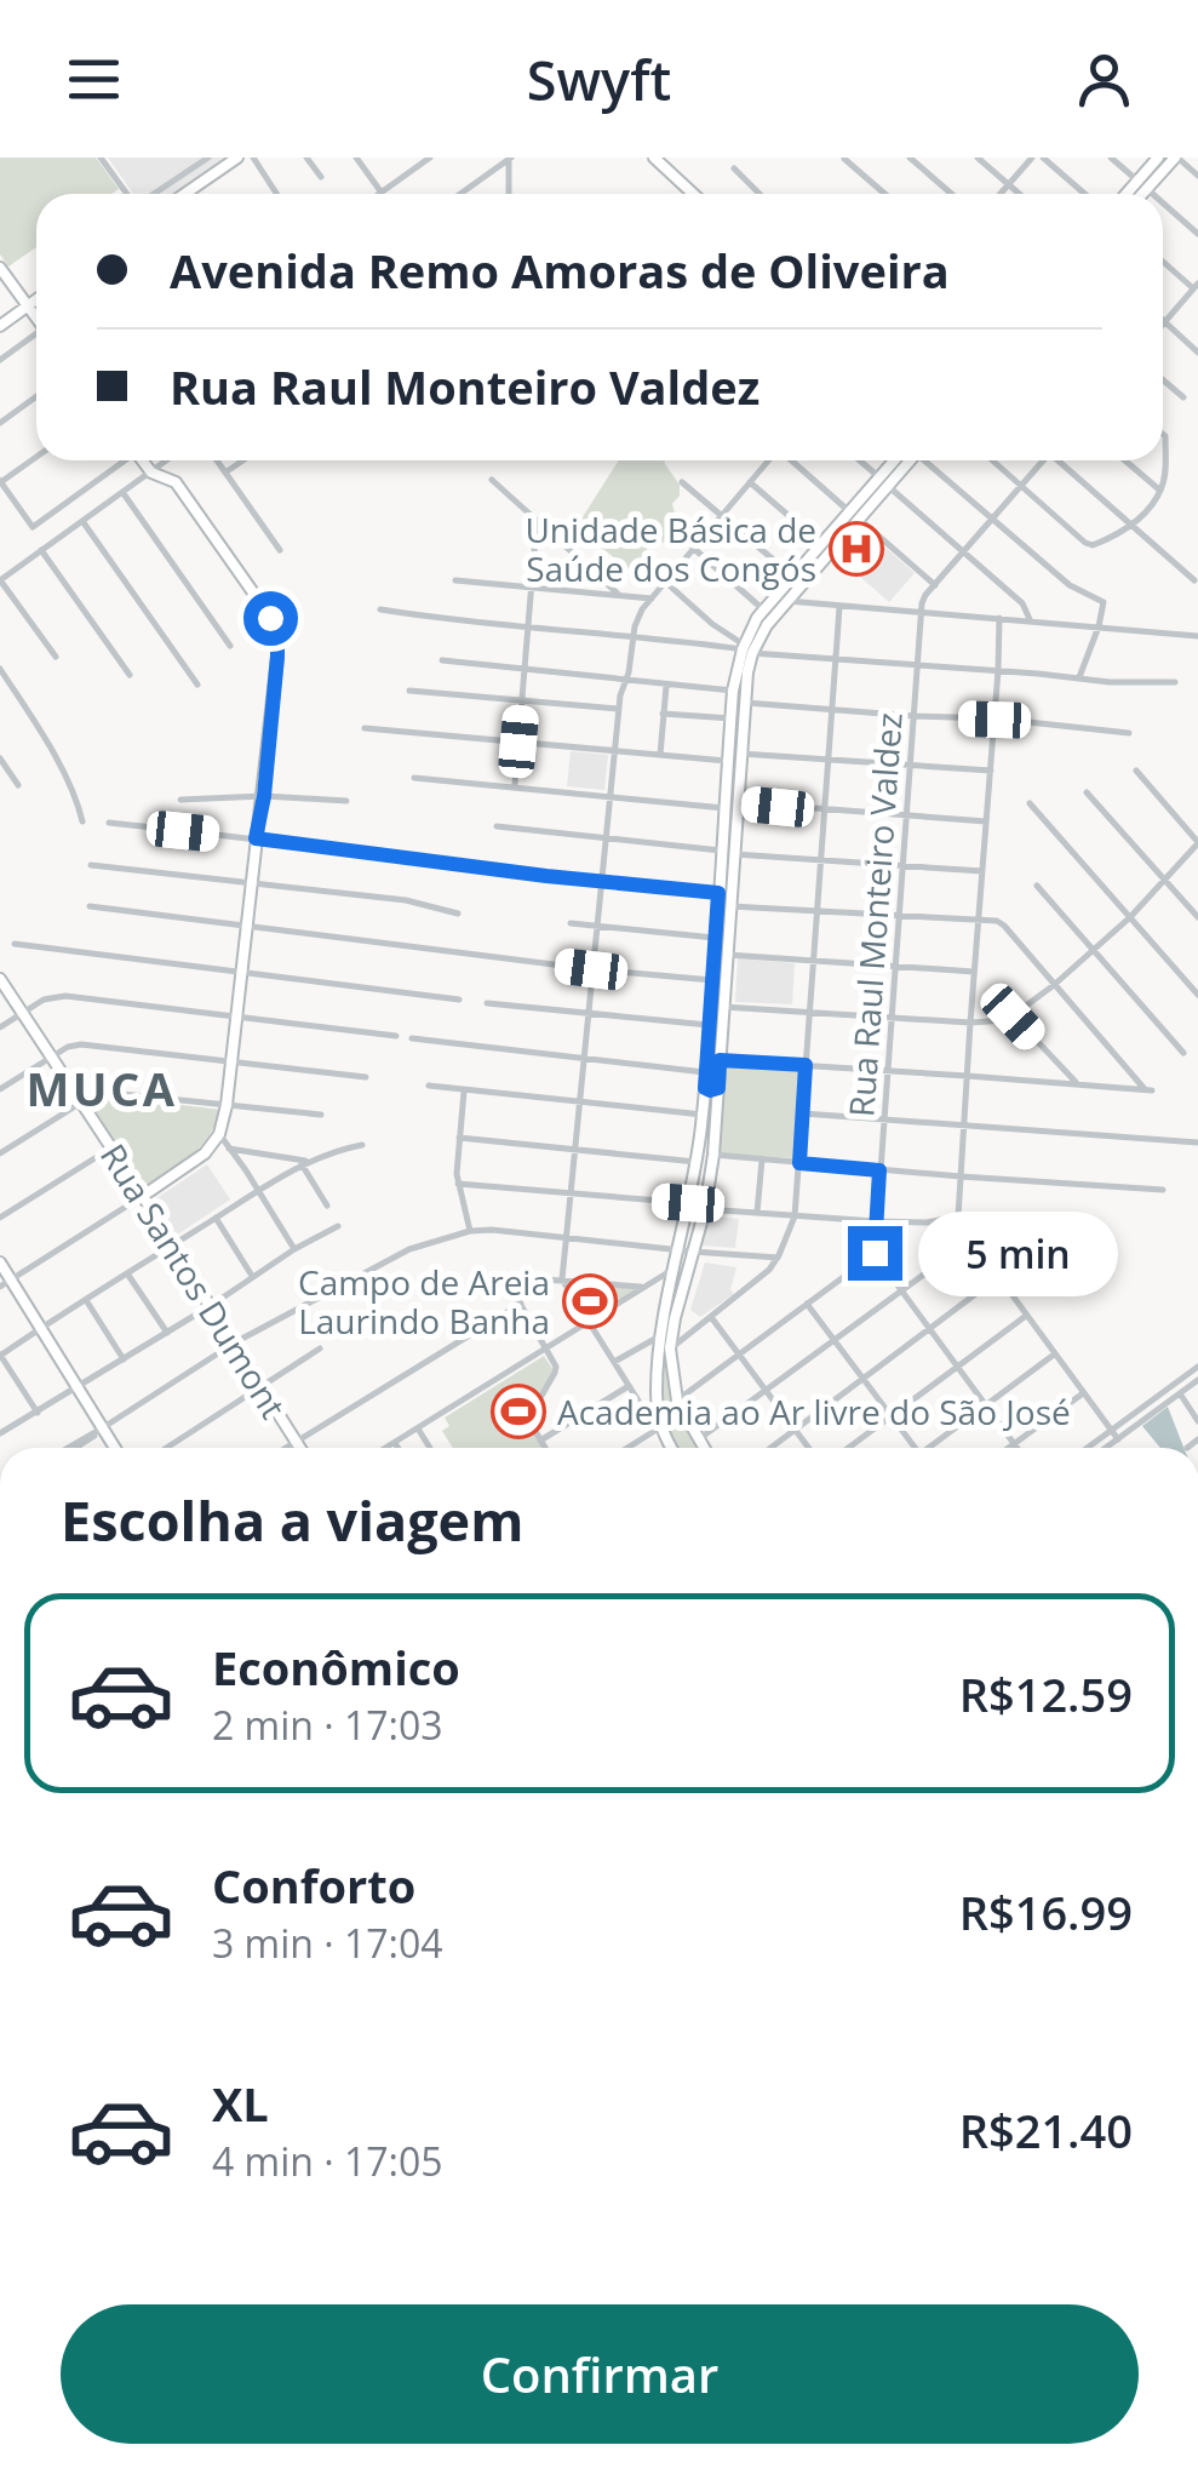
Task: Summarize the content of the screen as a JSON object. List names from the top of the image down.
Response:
{
  "streets": {
    "main road": ["Rua Santos Dumont"],
    "street": ["Rua Raul Monteiro Valdez"]
  },
  "districts": ["MUCA"],
  "places": {
    "hospital": ["Unidade Básica de Saúde dos Congós"],
    "sports": ["Campo de Areia Laurindo Banha", "Academia ao Ar livre do São José"]
  },
  "page": {
    "header": "Swyft",
    "banner": ["Avenida Remo Amoras de Oliveira", "Rua Raul Monteiro Valdez"],
    "bubble": "5 min",
    "heading": "Escolha a viagem",
    "list": [
      {
        "name": "Econômico",
        "note": "2 min · 17:03",
        "value": "R$12.59"
      },
      {
        "name": "Conforto",
        "note": "3 min · 17:04",
        "value": "R$16.99"
      },
      {
        "name": "XL",
        "note": "4 min · 17:05",
        "value": "R$21.40"
      }
    ],
    "buttons": "Confirmar"
  }
}
